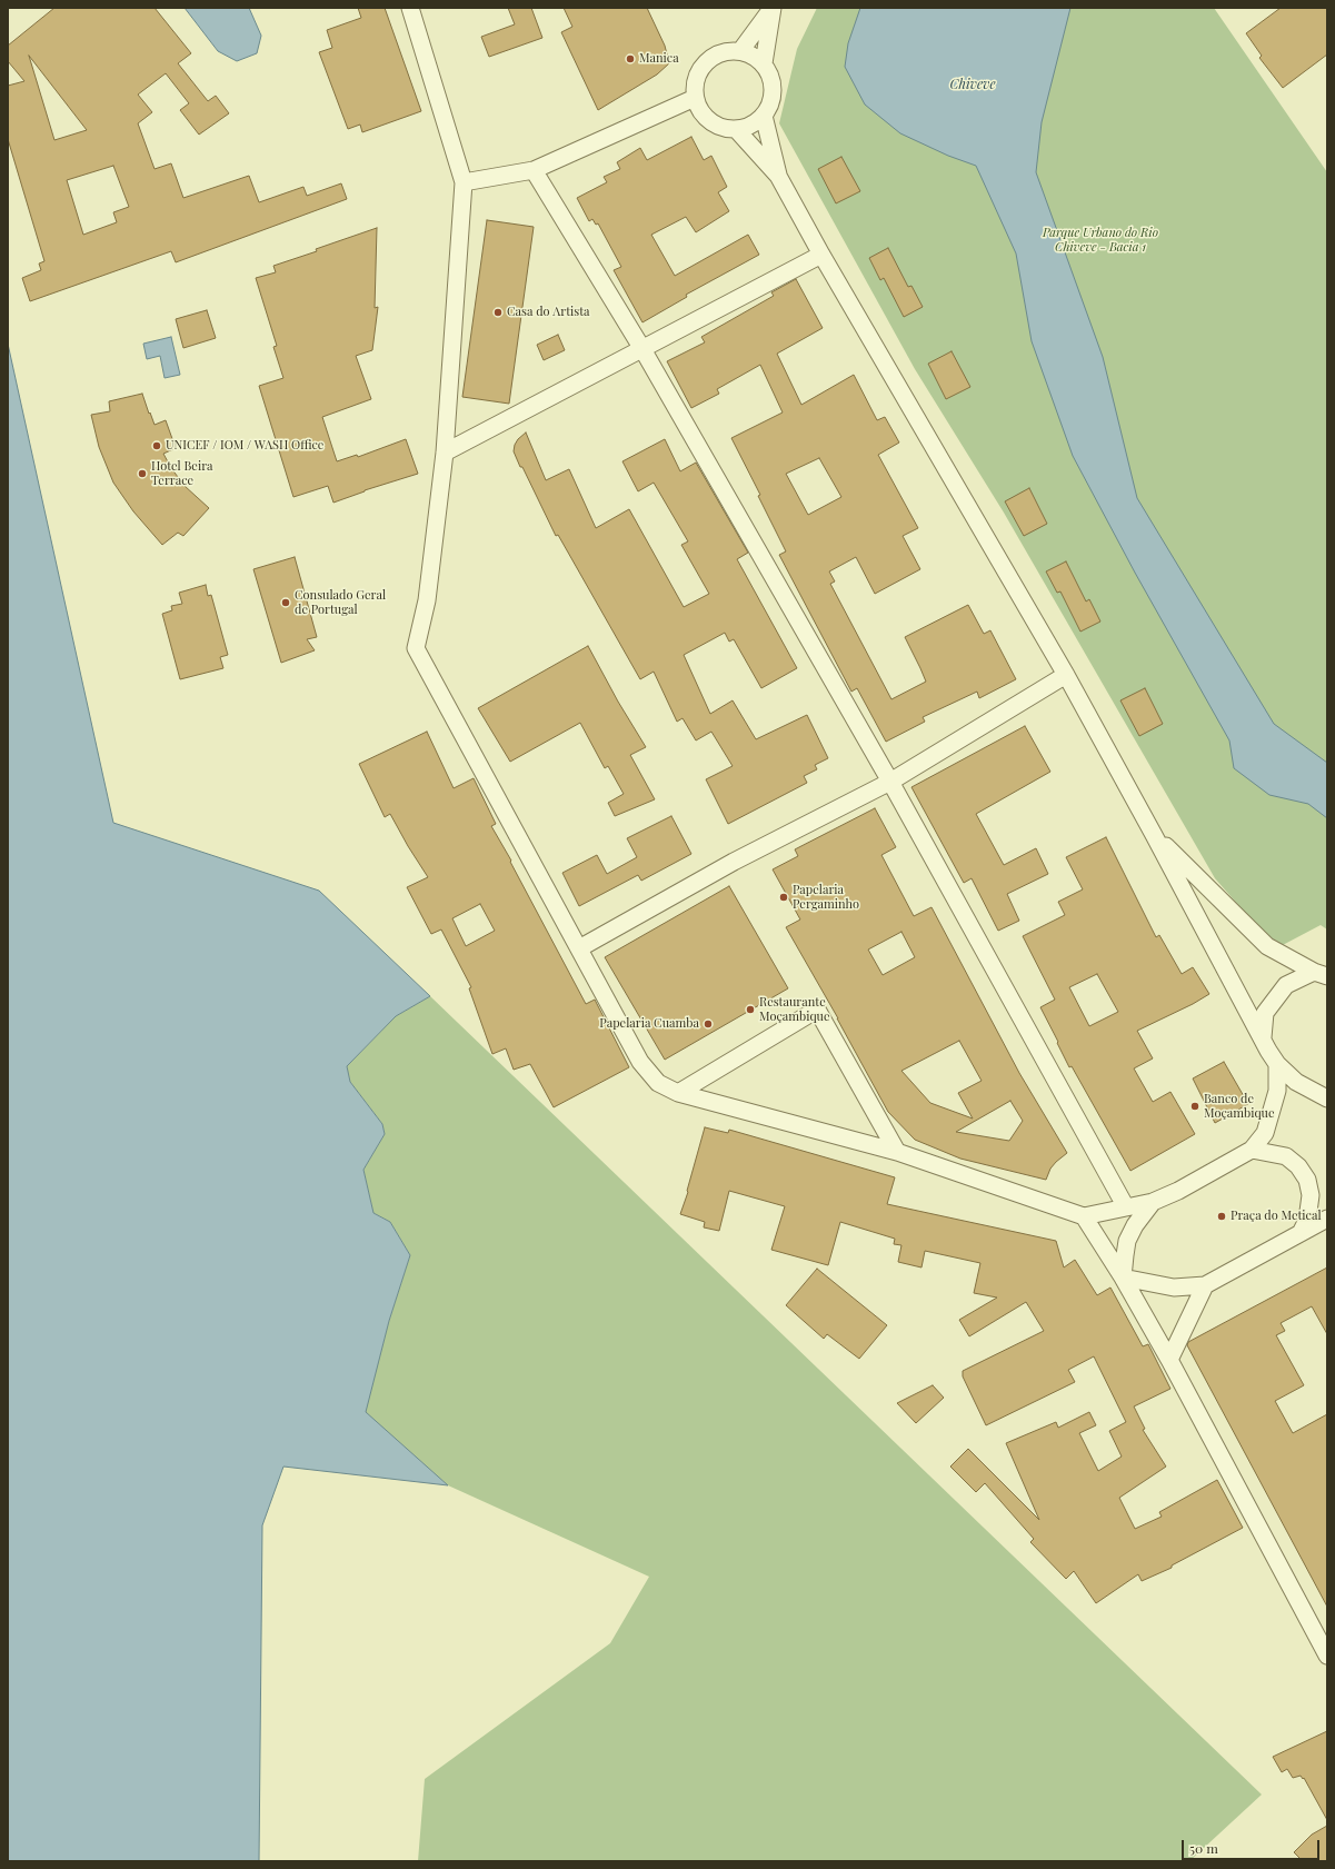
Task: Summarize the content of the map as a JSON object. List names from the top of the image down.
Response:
{
  "water": ["Chiveve"],
  "parks": ["Parque Urbano do Rio Chiveve - Bacia 1"],
  "places": [
    "Manica",
    "Casa do Artista",
    "UNICEF / IOM / WASH Office",
    "Hotel Beira Terrace",
    "Consulado Geral de Portugal",
    "Papelaria Pergaminho",
    "Restaurante Moçambique",
    "Papelaria Cuamba",
    "Banco de Moçambique",
    "Praça do Metical"
  ],
  "scale_bar": "50 m"
}
